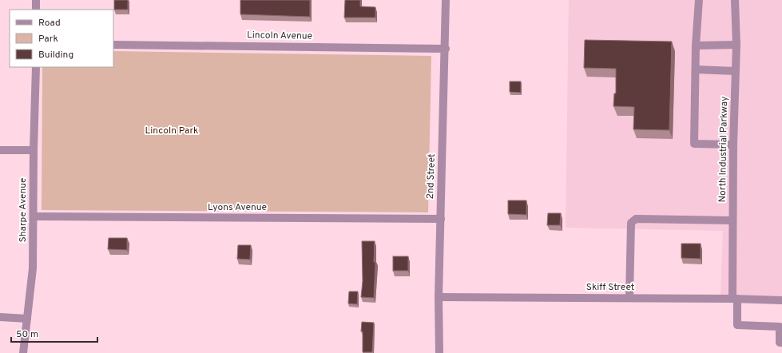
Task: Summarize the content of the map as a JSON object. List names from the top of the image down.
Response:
{
  "streets": {
    "street": [
      "Lincoln Avenue",
      "North Industrial Parkway",
      "2nd Street",
      "Lyons Avenue",
      "Sharpe Avenue",
      "Skiff Street"
    ]
  },
  "crossings": [
    ["Lincoln Avenue", "2nd Street"],
    ["North Industrial Parkway", "Skiff Street"],
    ["2nd Street", "Lyons Avenue"],
    ["2nd Street", "Skiff Street"],
    ["Lyons Avenue", "Sharpe Avenue"]
  ],
  "parks": ["Lincoln Park"],
  "legend": ["Road", "Park", "Building"],
  "scale_bar": "50 m"
}
